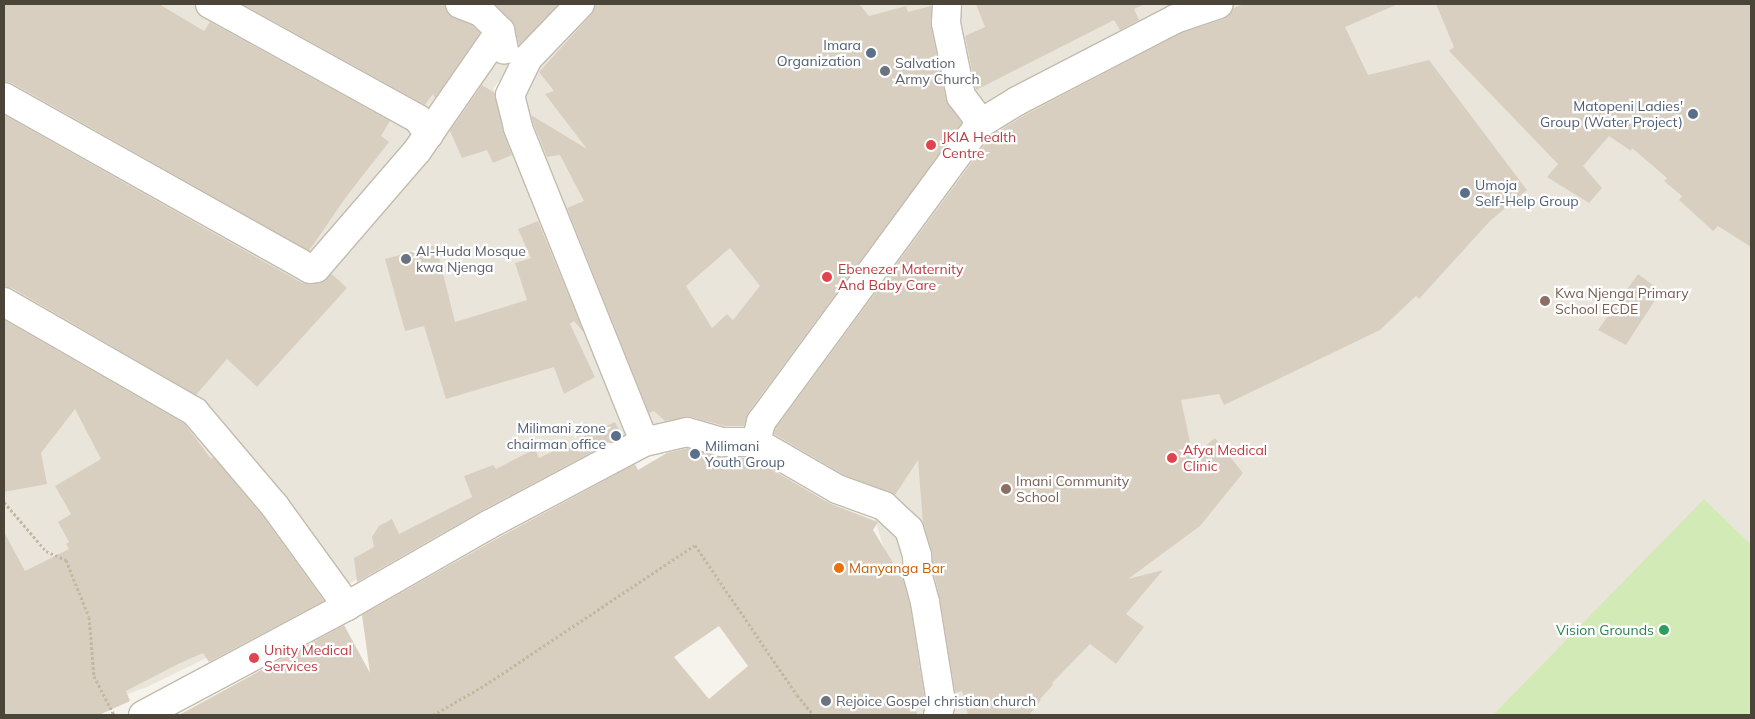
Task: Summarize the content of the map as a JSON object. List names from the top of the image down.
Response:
{
  "places": [
    "Imara Organization",
    "Salvation Army Church",
    "Matopeni Ladies' Group (Water Project)",
    "JKIA Health Centre",
    "Umoja Self-Help Group",
    "Al-Huda Mosque kwa Njenga",
    "Ebenezer Maternity And Baby Care",
    "Kwa Njenga Primary School ECDE",
    "Milimani zone chairman office",
    "Milimani Youth Group",
    "Afya Medical Clinic",
    "Imani Community School",
    "Manyanga Bar",
    "Vision Grounds",
    "Unity Medical Services",
    "Rejoice Gospel christian church"
  ]
}
